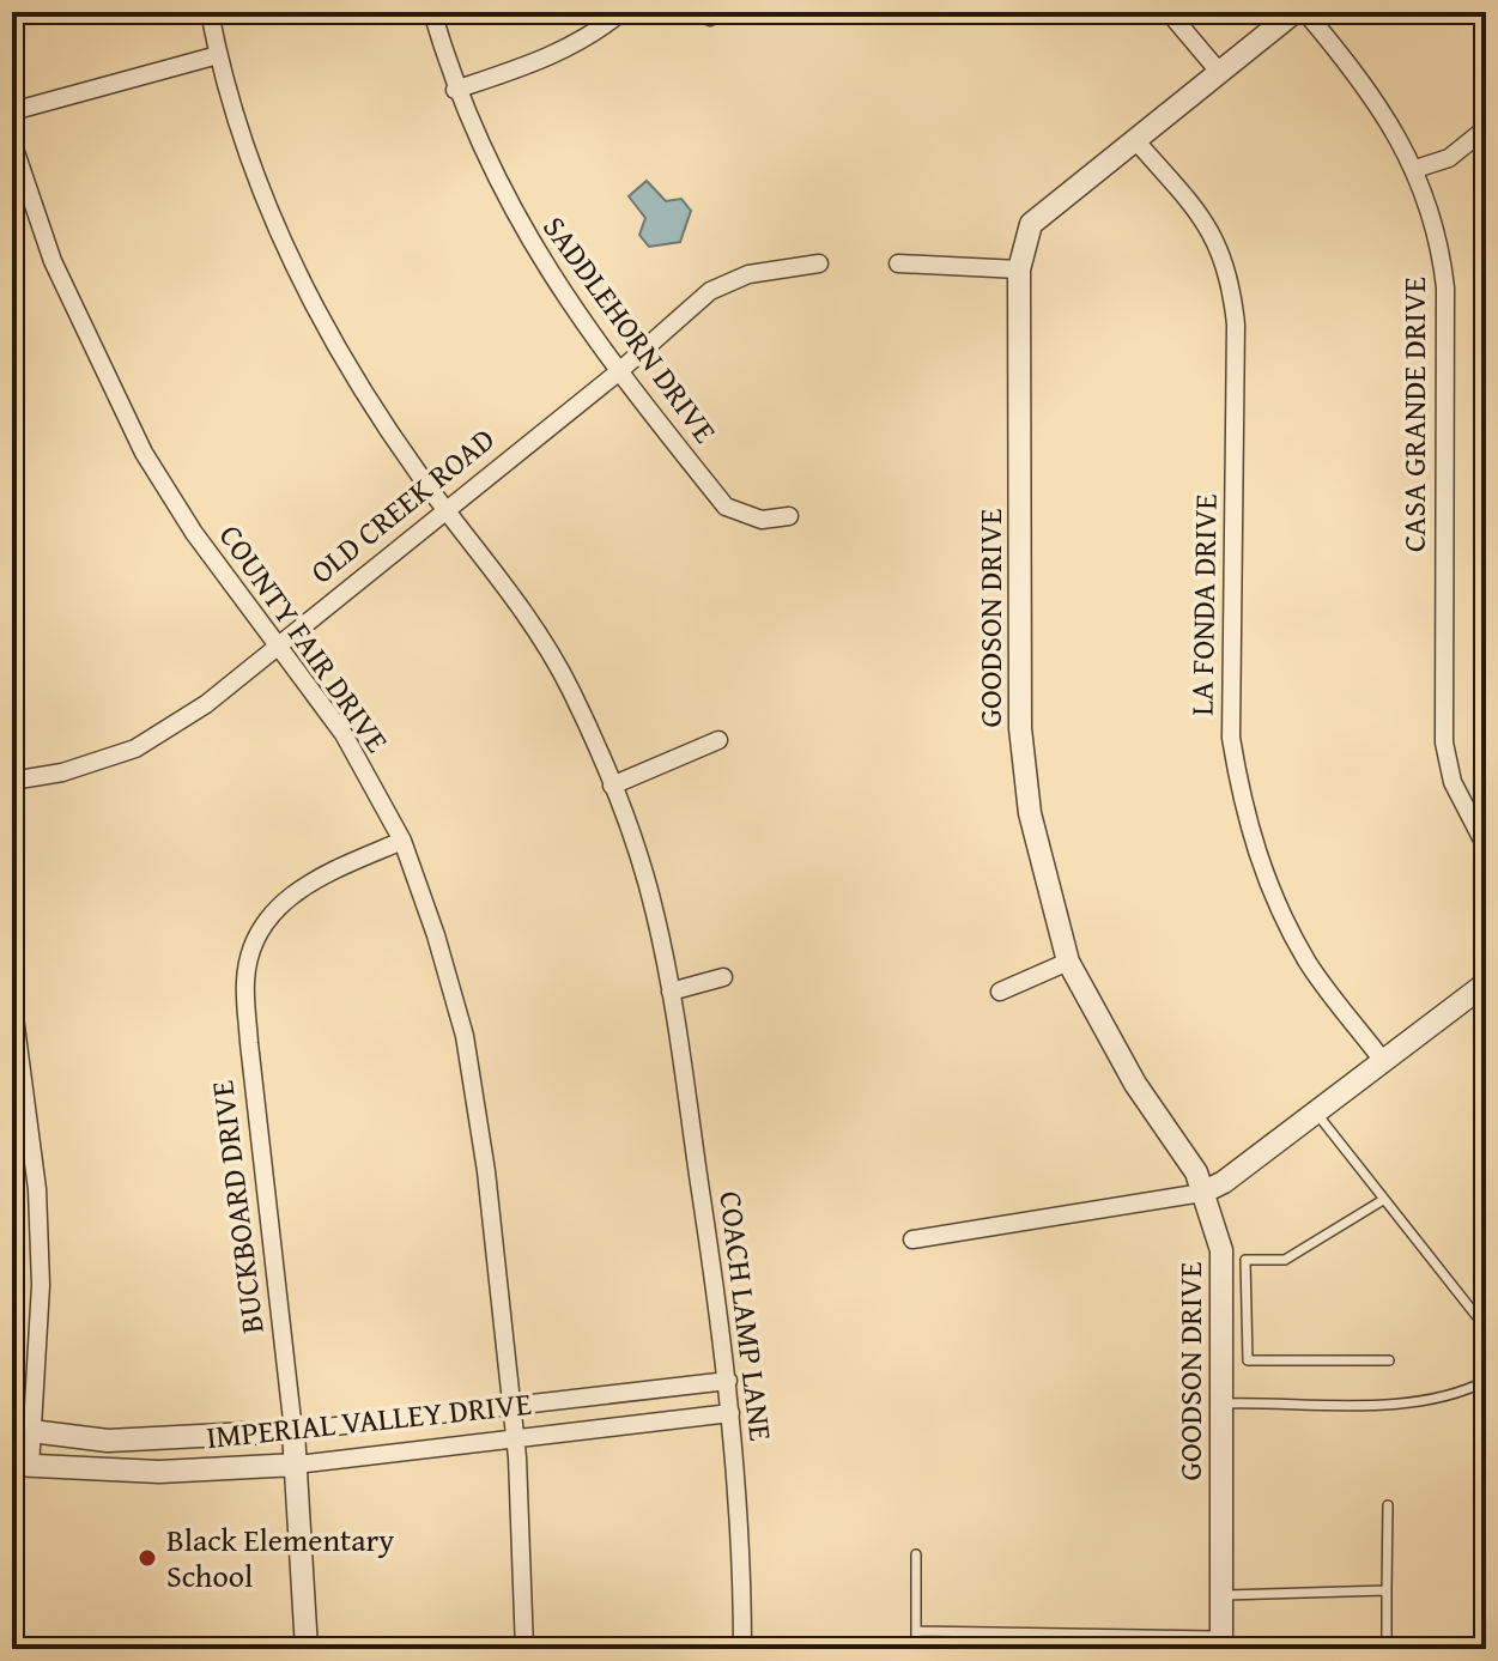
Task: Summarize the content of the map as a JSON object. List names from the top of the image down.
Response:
{
  "streets": {
    "street": [
      "SADDLEHORN DRIVE",
      "CASA GRANDE DRIVE",
      "OLD CREEK ROAD",
      "LA FONDA DRIVE",
      "GOODSON DRIVE",
      "COUNTY FAIR DRIVE",
      "BUCKBOARD DRIVE",
      "COACH LAMP LANE",
      "IMPERIAL VALLEY DRIVE"
    ]
  },
  "crossings": [
    ["SADDLEHORN DRIVE", "OLD CREEK ROAD"],
    ["OLD CREEK ROAD", "COUNTY FAIR DRIVE"],
    ["OLD CREEK ROAD", "COACH LAMP LANE"],
    ["COUNTY FAIR DRIVE", "BUCKBOARD DRIVE"],
    ["COUNTY FAIR DRIVE", "IMPERIAL VALLEY DRIVE"],
    ["BUCKBOARD DRIVE", "IMPERIAL VALLEY DRIVE"],
    ["COACH LAMP LANE", "IMPERIAL VALLEY DRIVE"]
  ],
  "places": ["Black Elementary School"]
}
